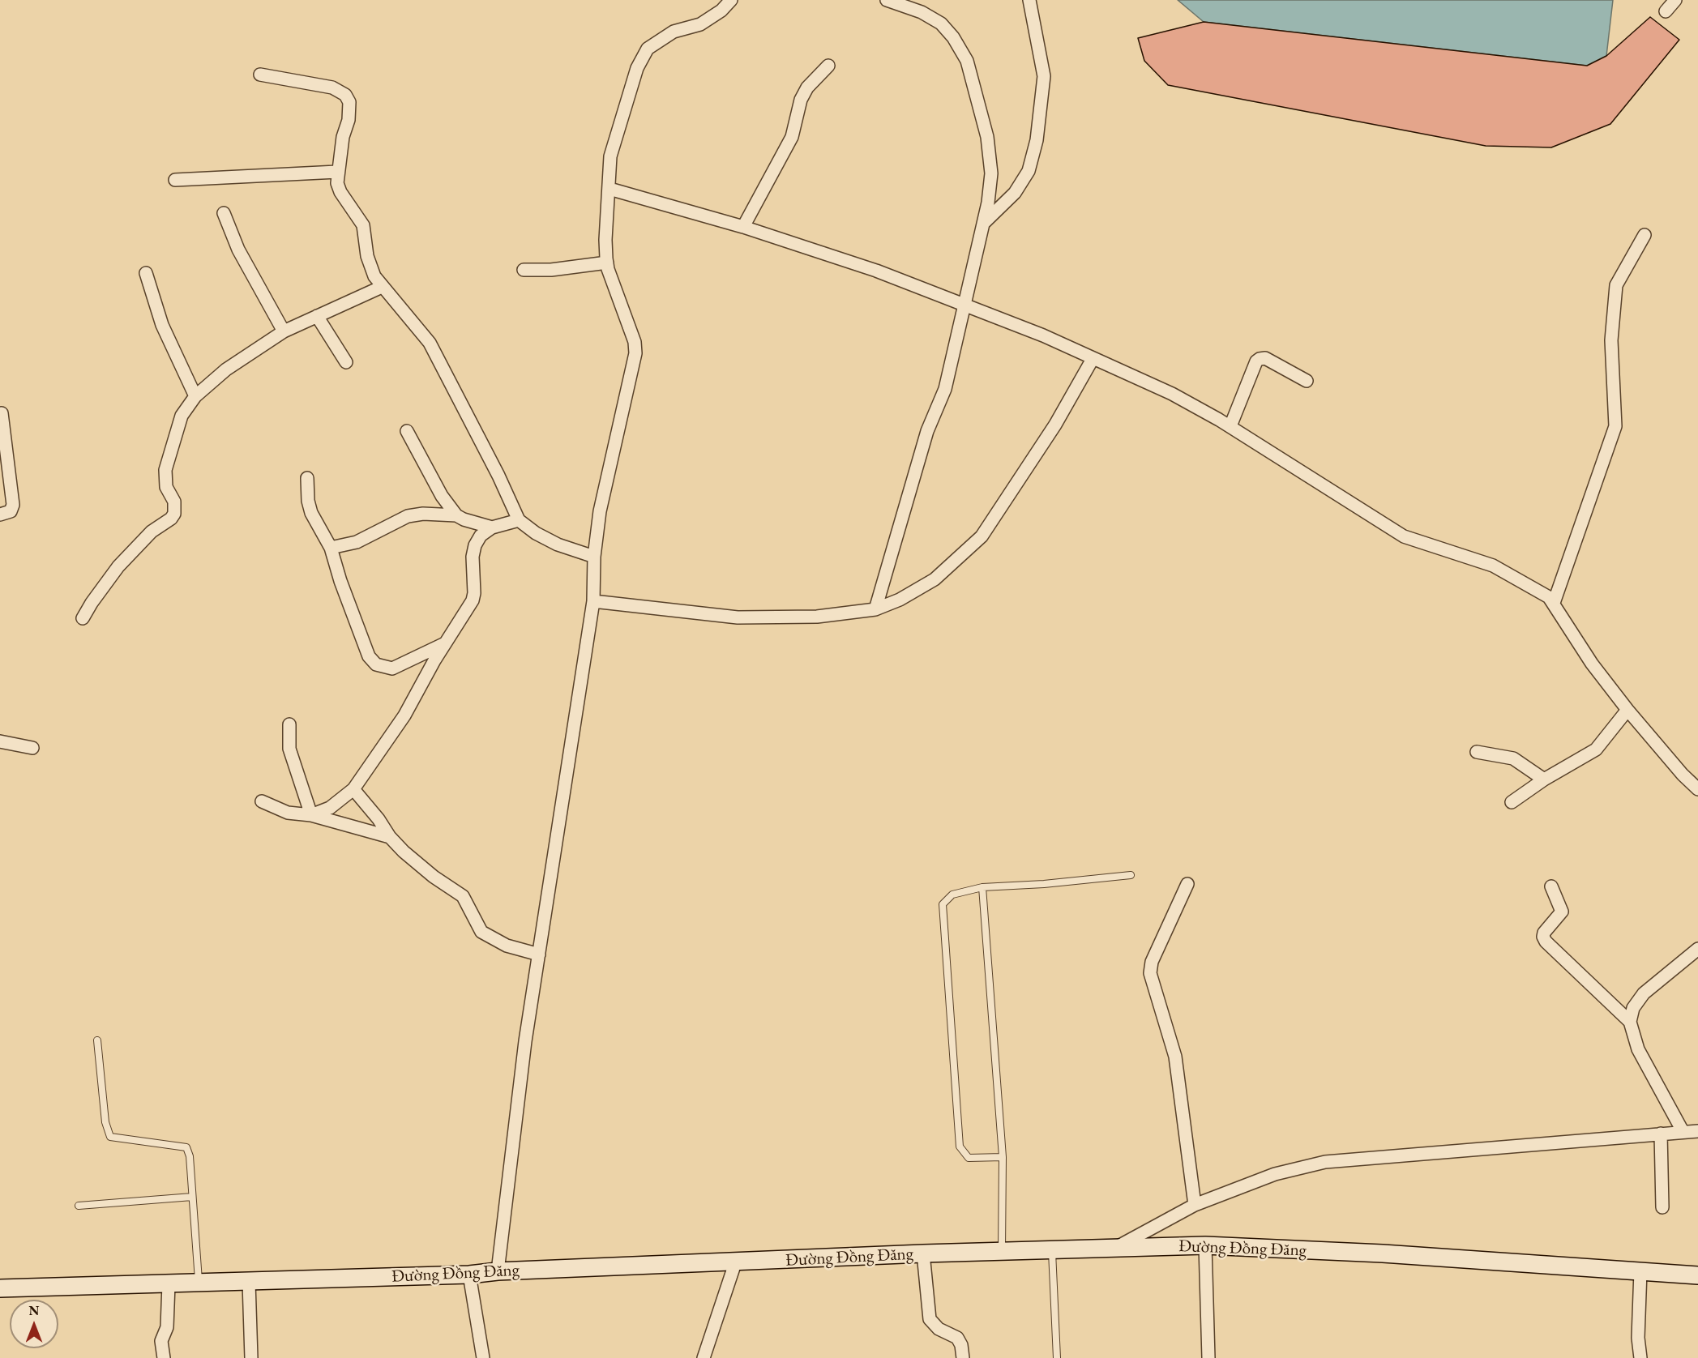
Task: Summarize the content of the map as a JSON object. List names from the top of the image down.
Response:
{
  "streets": {
    "main road": ["Đường Đồng Đăng"]
  },
  "north": "top"
}
